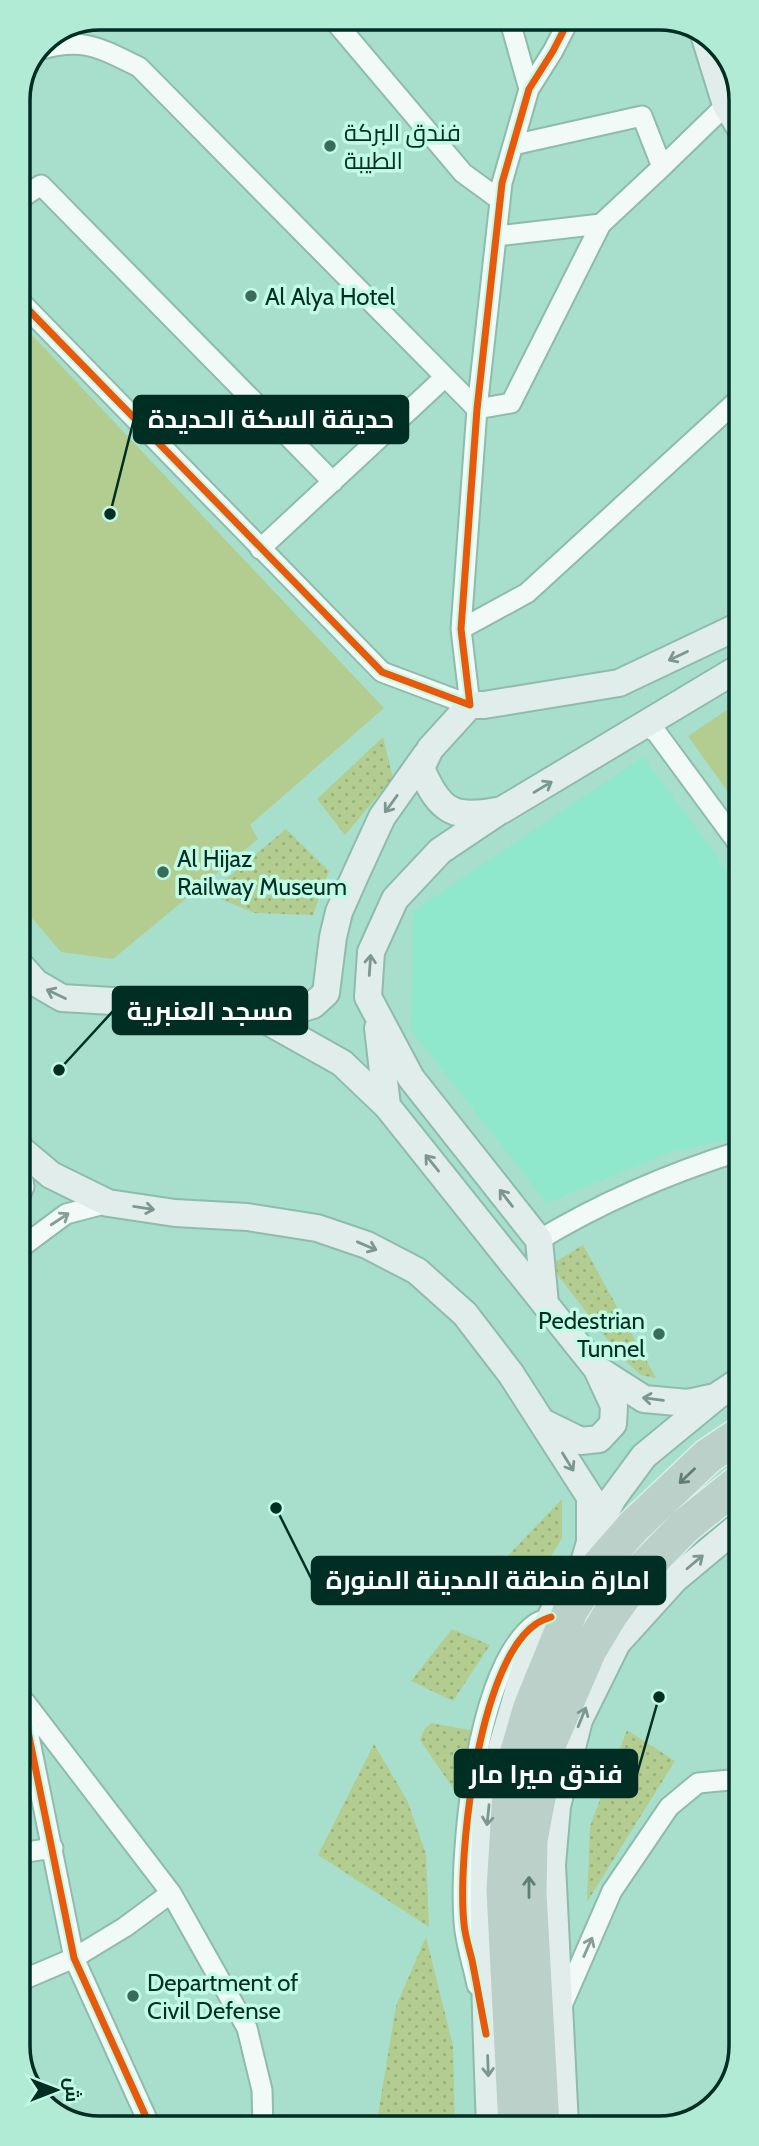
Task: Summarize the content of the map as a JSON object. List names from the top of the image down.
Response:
{
  "places": [
    "فندق البركة الطيبة",
    "Al Alya Hotel",
    "حديقة السكة الحديدة",
    "Al Hijaz Railway Museum",
    "مسجد العنبرية",
    "Pedestrian Tunnel",
    "امارة منطقة المدينة المنورة",
    "فندق ميرا مار",
    "Department of Civil Defense"
  ],
  "north": "right"
}
